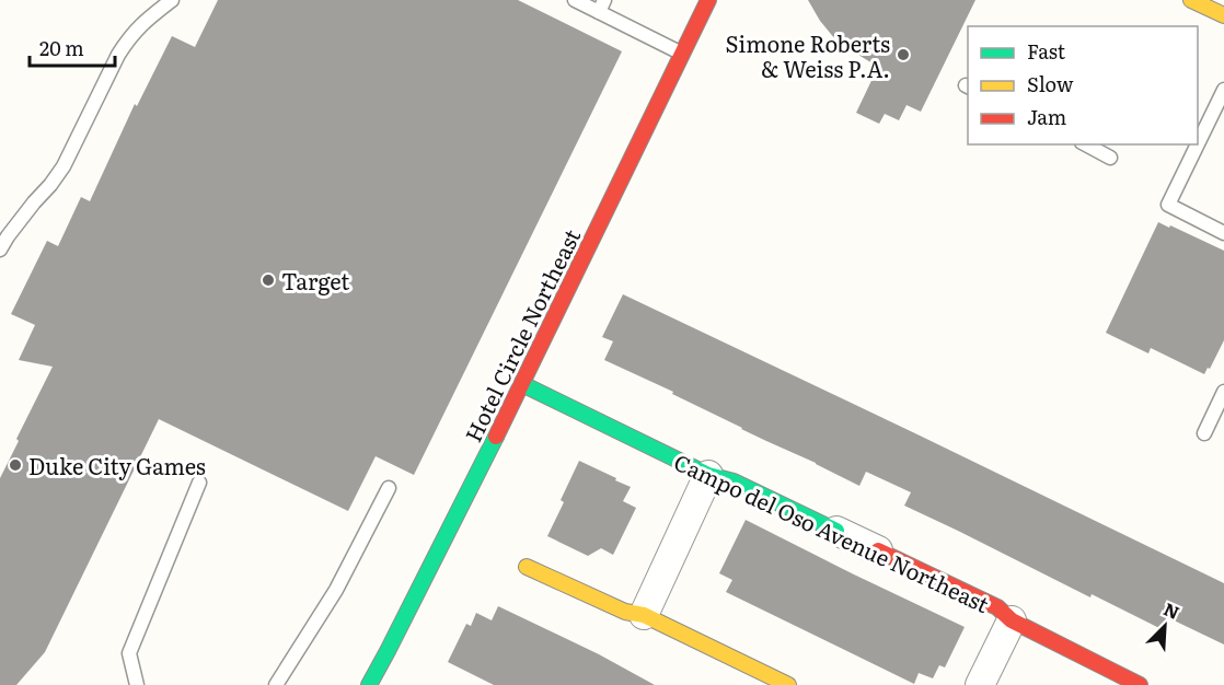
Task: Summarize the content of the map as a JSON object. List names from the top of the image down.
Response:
{
  "streets": {
    "street": ["Hotel Circle Northeast", "Campo del Oso Avenue Northeast"]
  },
  "crossings": [
    ["Hotel Circle Northeast", "Campo del Oso Avenue Northeast"]
  ],
  "places": ["Simone Roberts & Weiss P.A.", "Target", "Duke City Games"],
  "legend": ["Fast", "Slow", "Jam"],
  "scale_bar": "20 m",
  "north": "top right"
}
